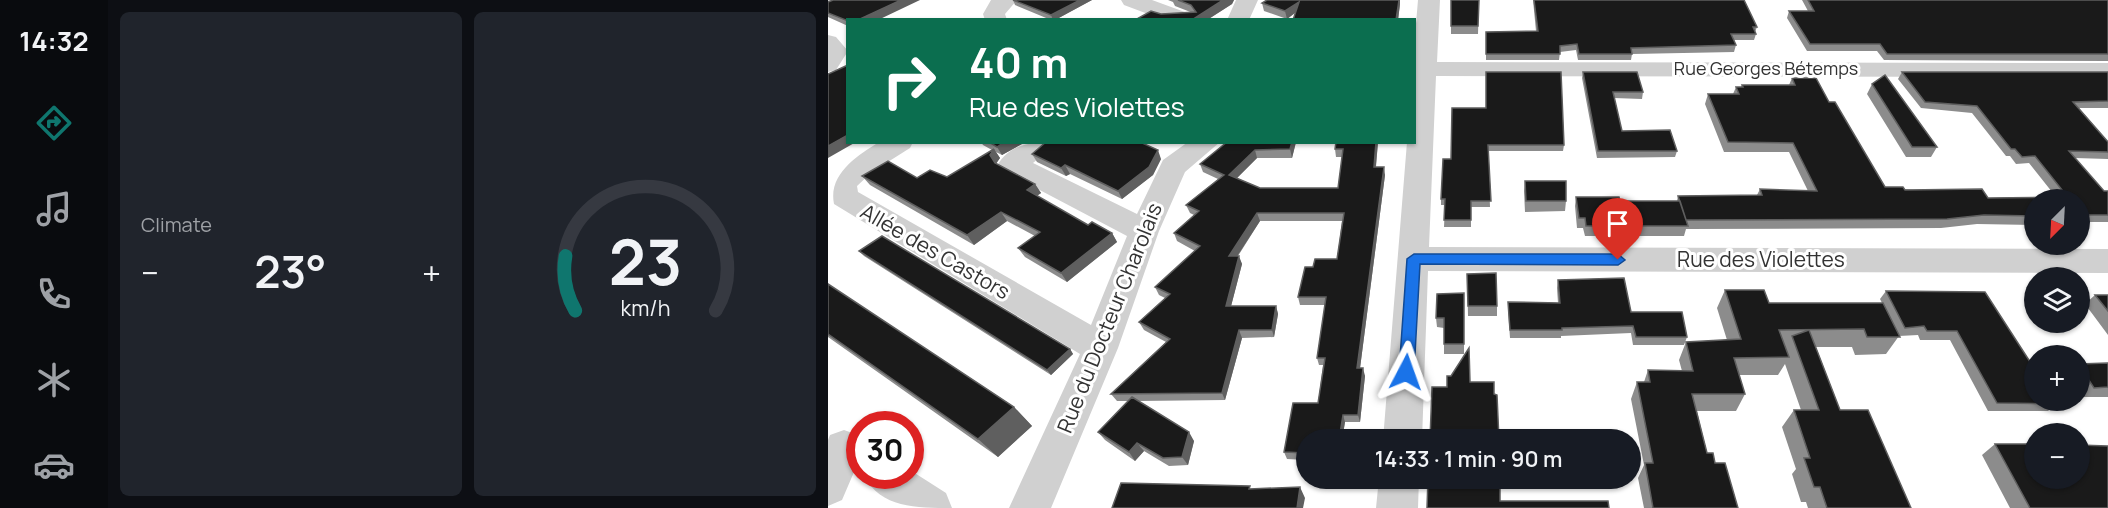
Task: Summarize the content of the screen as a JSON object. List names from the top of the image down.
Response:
{
  "streets": {
    "street": [
      "Rue Georges Bétemps",
      "Allée des Castors",
      "Rue des Violettes",
      "Rue du Docteur Charolais"
    ]
  },
  "crossings": [
    ["Allée des Castors", "Rue du Docteur Charolais"]
  ],
  "north": "bottom left",
  "page": {
    "tabs": "14:32",
    "tile": "Climate",
    "turn": ["40 m", "Rue des Violettes"],
    "map_buttons": ["+", "−"],
    "heat": ["−", "23°", "+"],
    "limit": "30",
    "trip": "14:33 · 1 min · 90 m",
    "gauge": ["23", "km/h"]
  }
}
